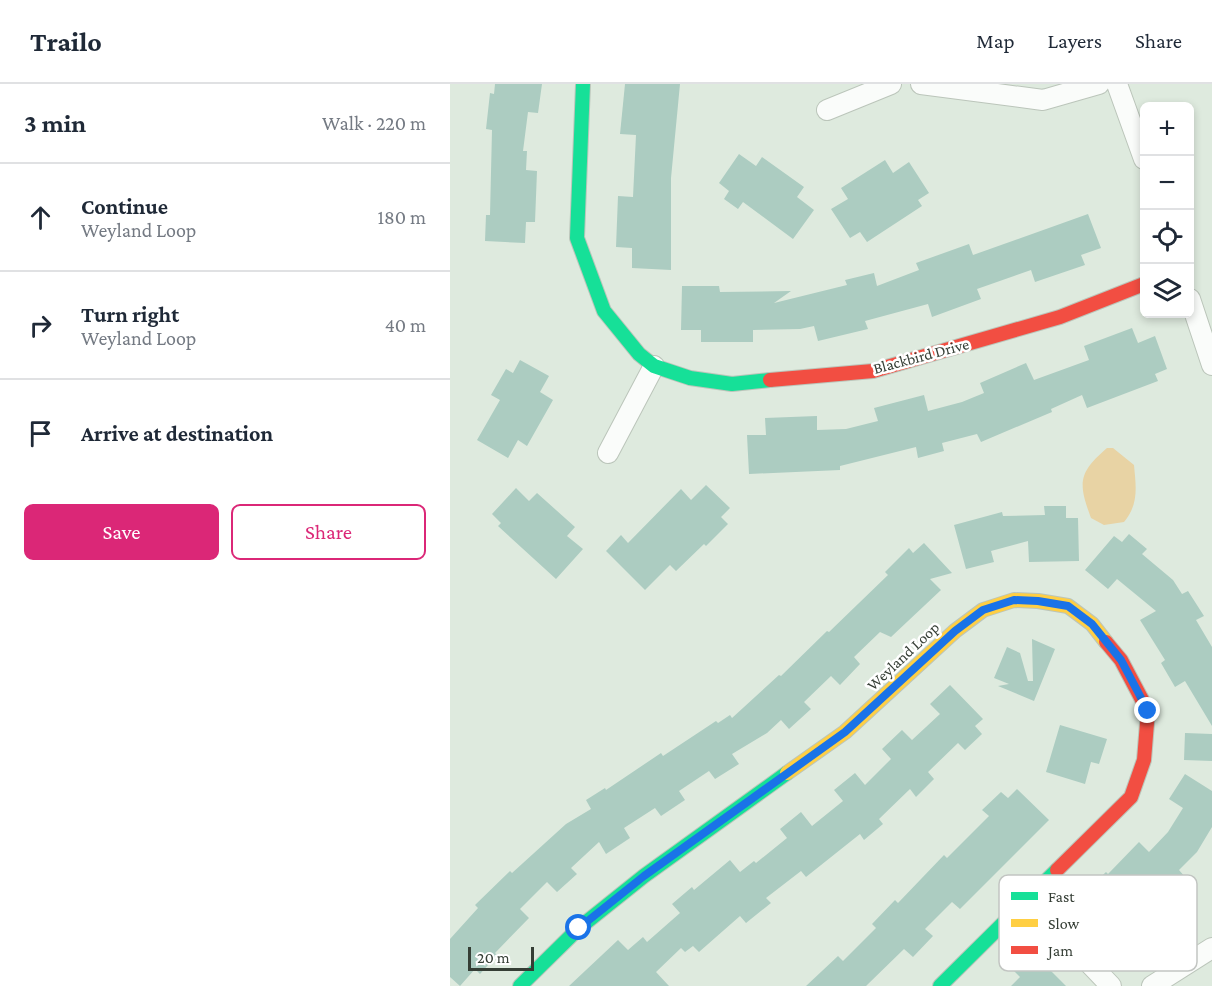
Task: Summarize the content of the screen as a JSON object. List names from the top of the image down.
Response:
{
  "streets": {
    "street": ["Blackbird Drive", "Weyland Loop"]
  },
  "legend": ["Fast", "Slow", "Jam"],
  "scale_bar": "20 m",
  "page": {
    "header": "Trailo",
    "nav": ["Map", "Layers", "Share"],
    "heading": ["3 min", "Walk · 220 m"],
    "map_buttons": ["+", "−"],
    "list": [
      ["Continue", "Weyland Loop", "180 m"],
      ["Turn right", "Weyland Loop", "40 m"],
      "Arrive at destination"
    ],
    "buttons": ["Save", "Share"],
    "scale": "20 m"
  }
}
